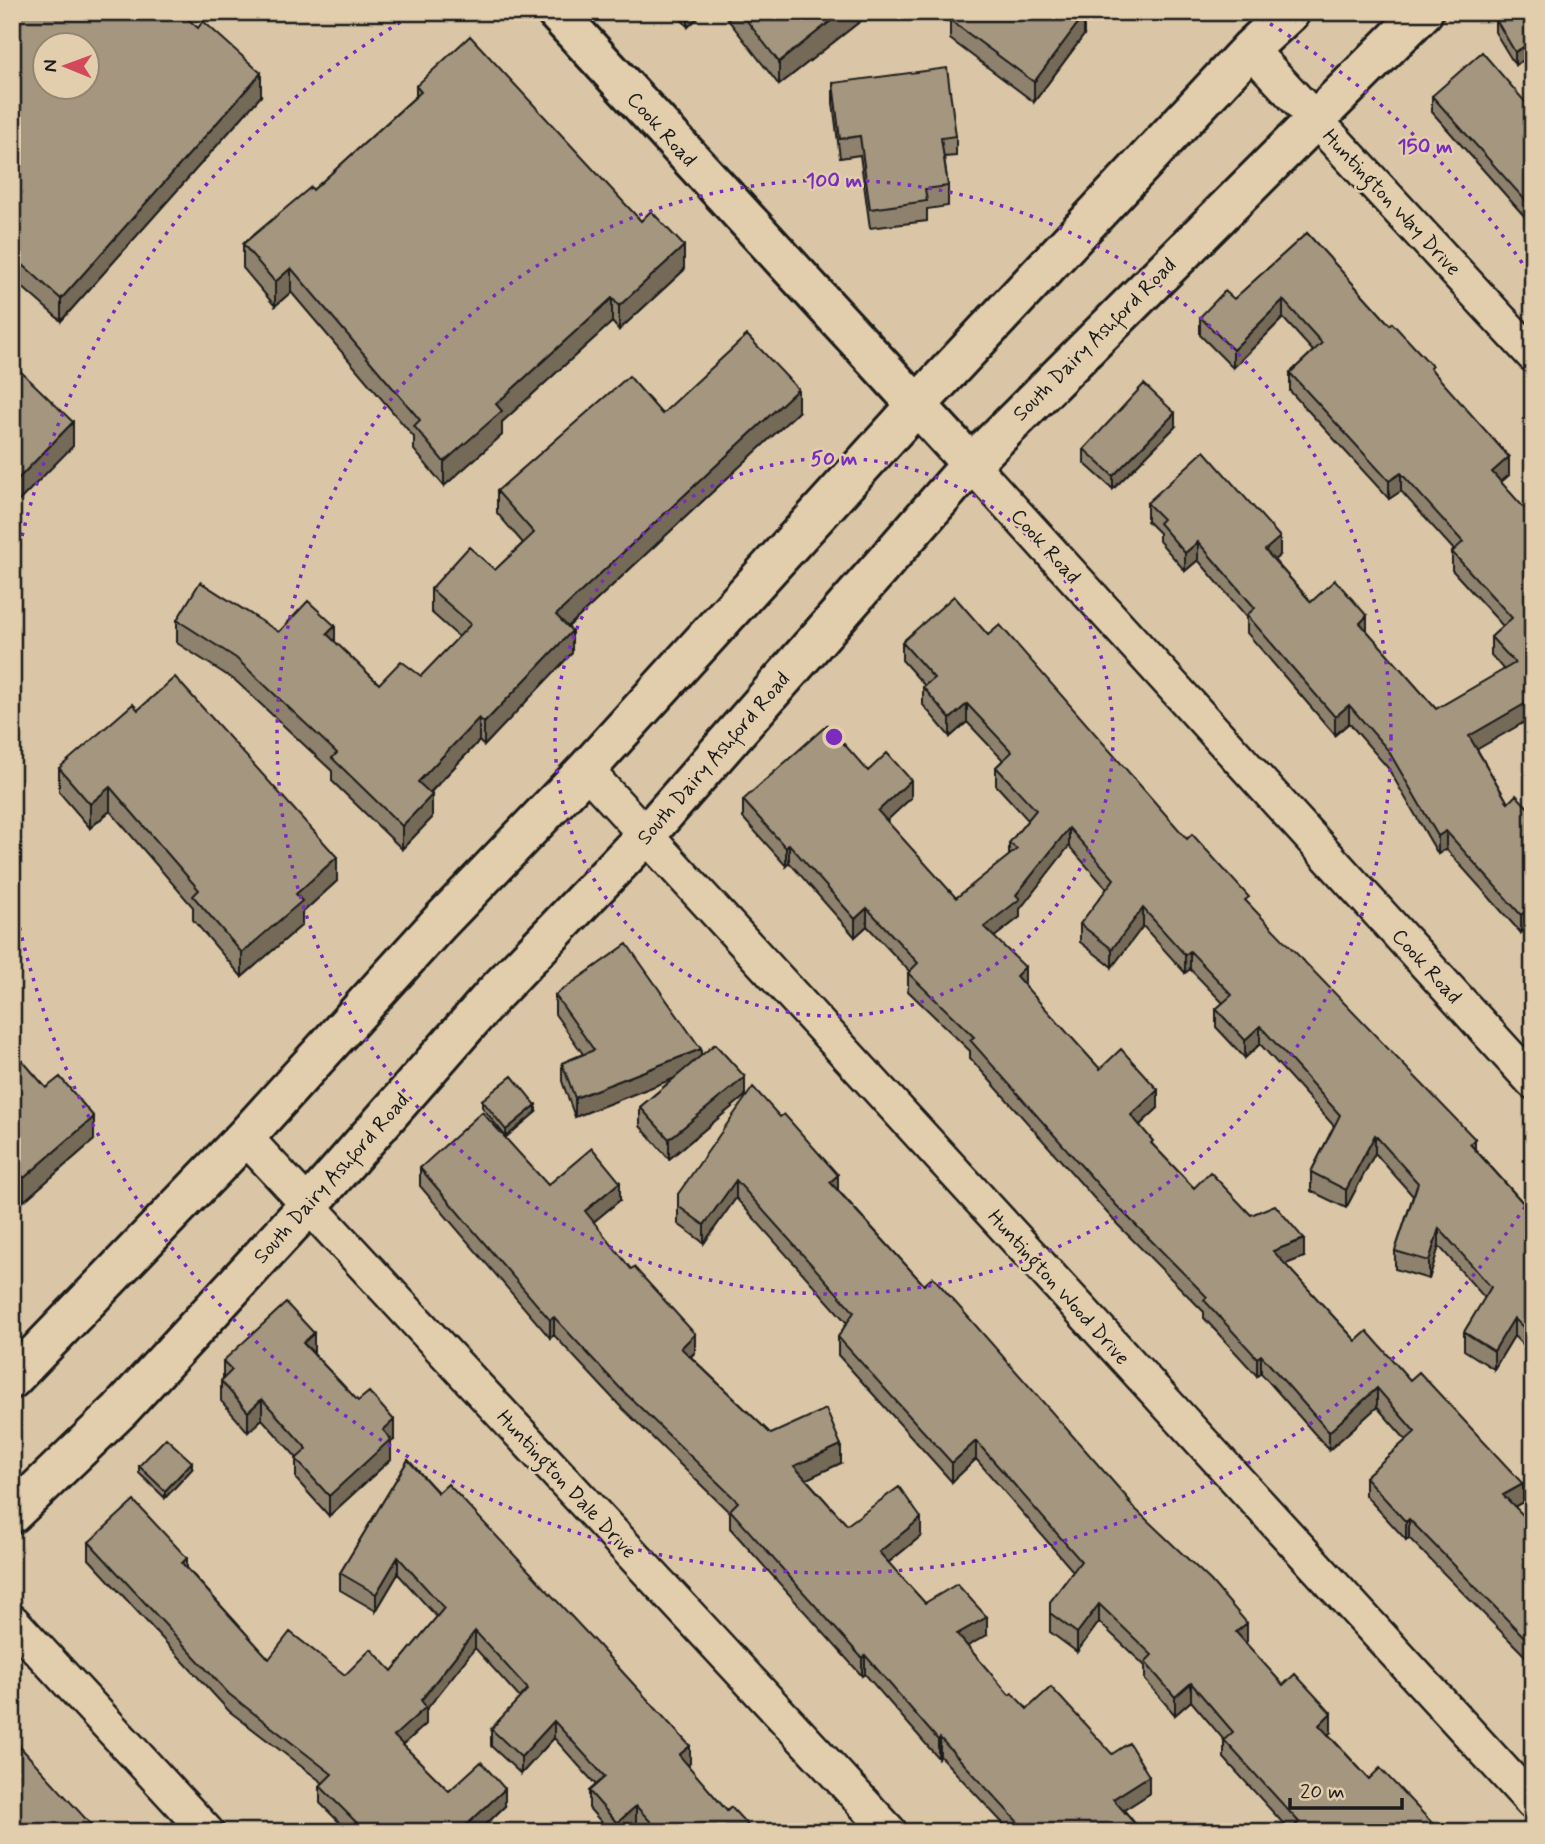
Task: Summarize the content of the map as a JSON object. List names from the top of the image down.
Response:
{
  "streets": {
    "main road": ["Cook Road", "South Dairy Ashford Road"],
    "street": ["Huntington Way Drive", "Huntington Wood Drive", "Huntington Dale Drive"]
  },
  "crossings": [
    ["Cook Road", "South Dairy Ashford Road"],
    ["Huntington Way Drive", "South Dairy Ashford Road"],
    ["South Dairy Ashford Road", "Huntington Wood Drive"],
    ["South Dairy Ashford Road", "Huntington Dale Drive"]
  ],
  "scale_bar": "20 m",
  "north": "left",
  "rings": ["150 m", "100 m", "50 m"]
}
